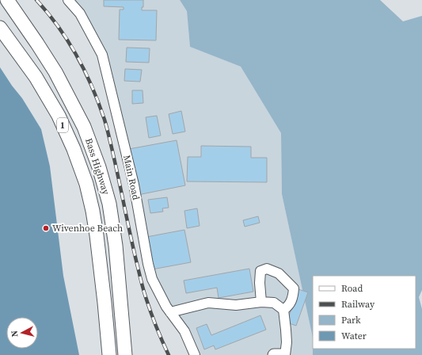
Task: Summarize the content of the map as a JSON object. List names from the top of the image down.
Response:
{
  "streets": {
    "highway": ["1", "Bass Highway"],
    "street": ["Main Road"]
  },
  "places": ["Wivenhoe Beach"],
  "legend": [
    "Road",
    "Railway",
    "Park",
    "Water"
  ],
  "north": "left"
}
